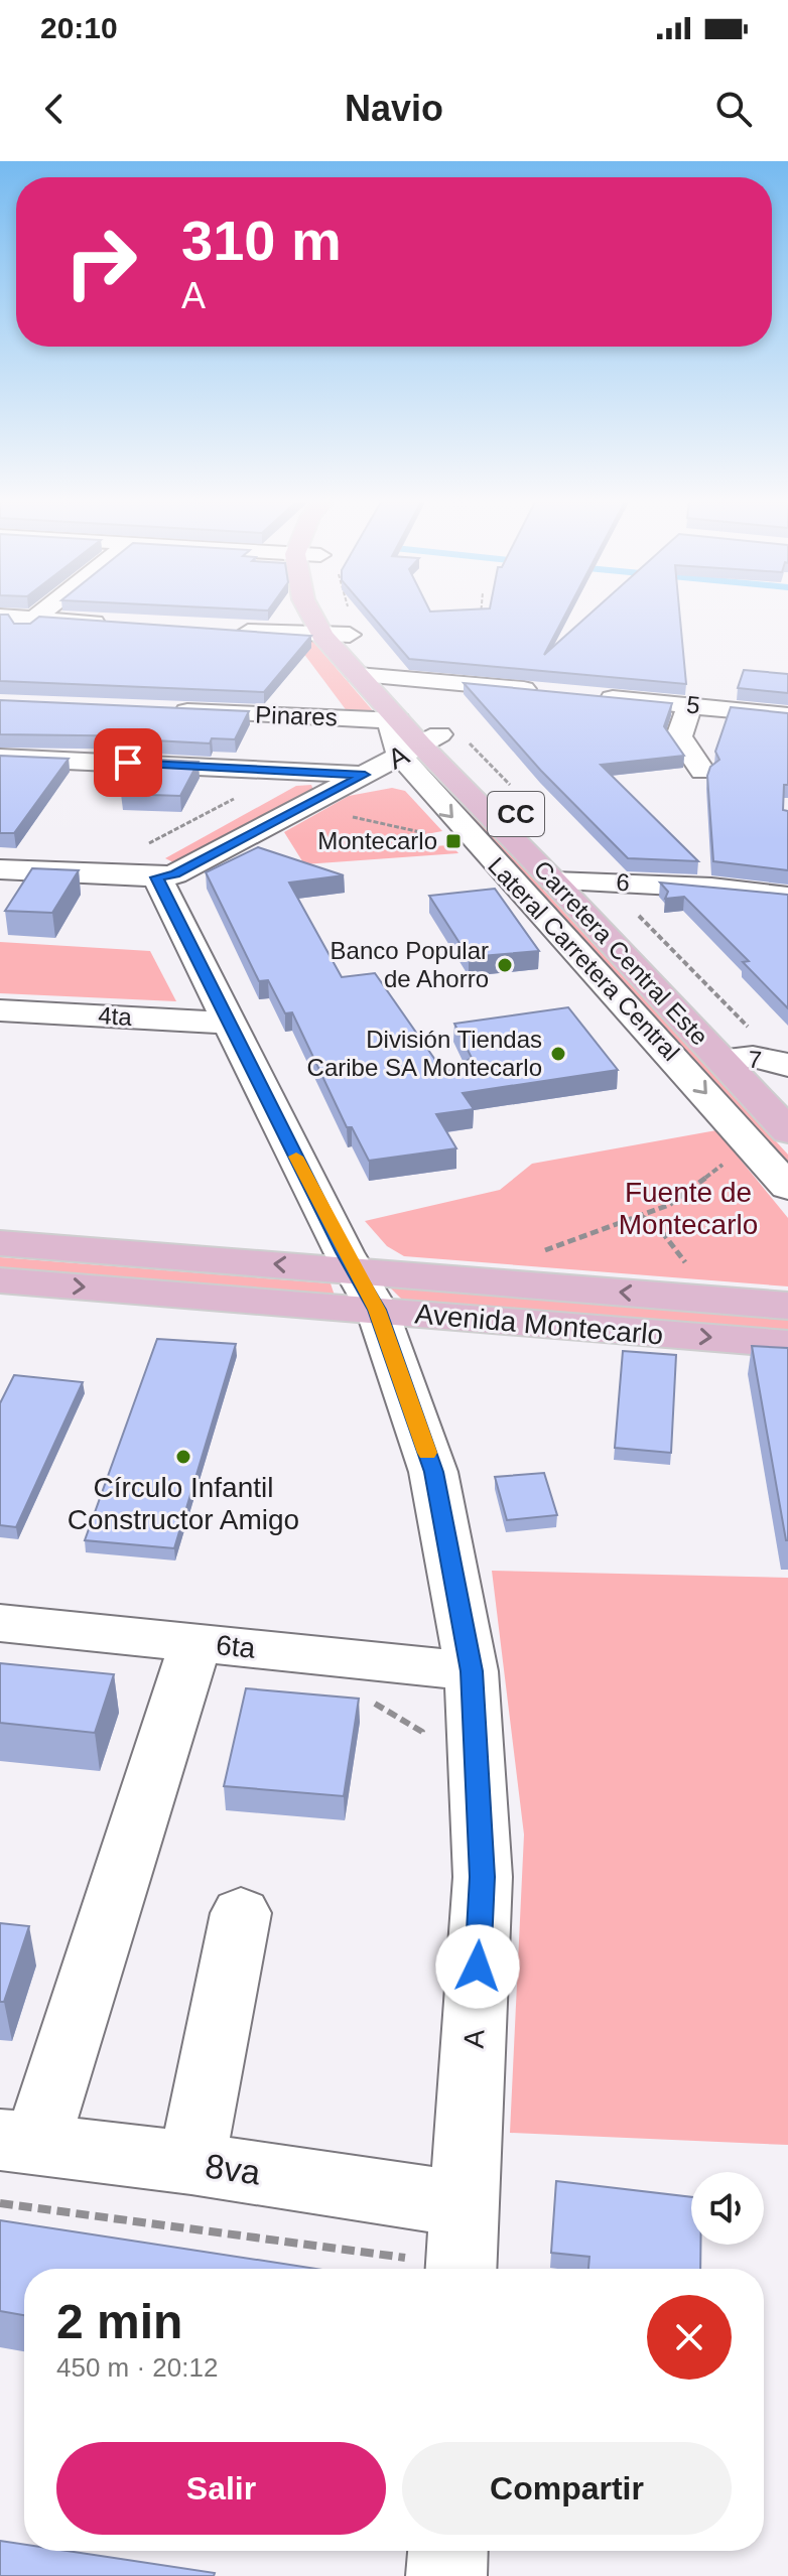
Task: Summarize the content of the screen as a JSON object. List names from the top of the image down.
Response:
{
  "streets": {
    "main road": ["CC", "Carretera Central Este", "Avenida Montecarlo"],
    "street": [
      "5",
      "Pinares",
      "A",
      "6",
      "Lateral Carretera Central",
      "4ta",
      "6ta",
      "8va"
    ]
  },
  "crossings": [
    ["Pinares", "A"],
    ["Pinares", "Carretera Central Este"],
    ["Pinares", "Lateral Carretera Central"],
    ["A", "Carretera Central Este"],
    ["A", "Lateral Carretera Central"],
    ["A", "4ta"],
    ["A", "Avenida Montecarlo"],
    ["A", "6ta"],
    ["A", "8va"],
    ["6", "Carretera Central Este"],
    ["Carretera Central Este", "Lateral Carretera Central"]
  ],
  "one_way": ["Lateral Carretera Central"],
  "parks": ["Fuente de Montecarlo"],
  "places": {
    "transit": ["Montecarlo"],
    "other": ["Banco Popular de Ahorro", "División Tiendas Caribe SA Montecarlo", "Círculo Infantil Constructor Amigo"]
  },
  "page": {
    "status": "20:10",
    "header": "Navio",
    "turn": ["310 m", "A"],
    "heading": ["2 min", "450 m · 20:12"],
    "buttons": ["Salir", "Compartir"]
  }
}
